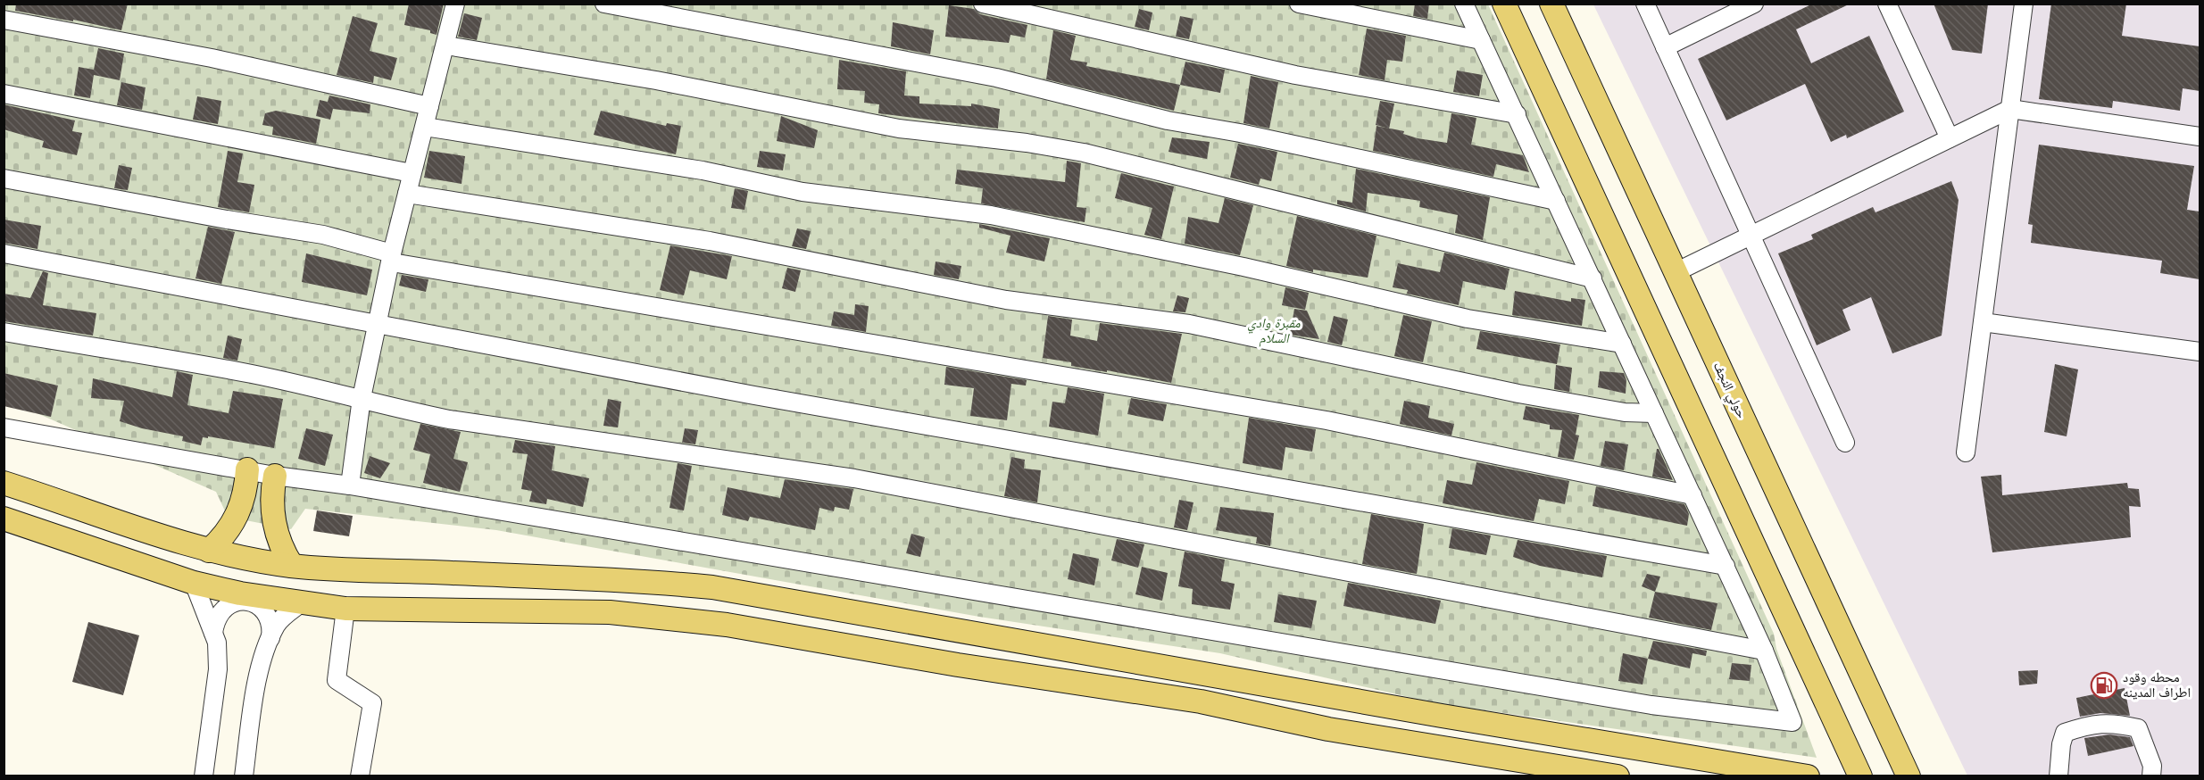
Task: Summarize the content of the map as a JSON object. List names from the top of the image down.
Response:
{
  "streets": {
    "main road": ["حولي النجف"]
  },
  "parks": ["مقبرة وادي السلام"],
  "places": {
    "fuel station": ["محطه وقود اطراف المدينه"]
  }
}
